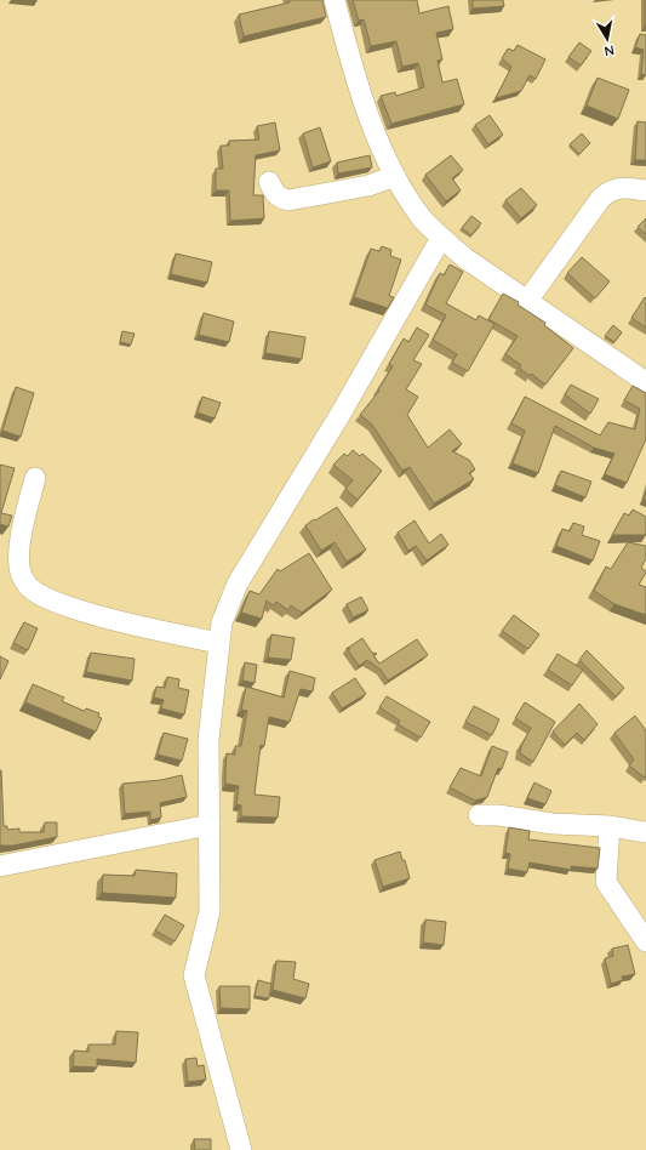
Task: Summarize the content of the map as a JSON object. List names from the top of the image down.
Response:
{
  "north": "bottom"
}
